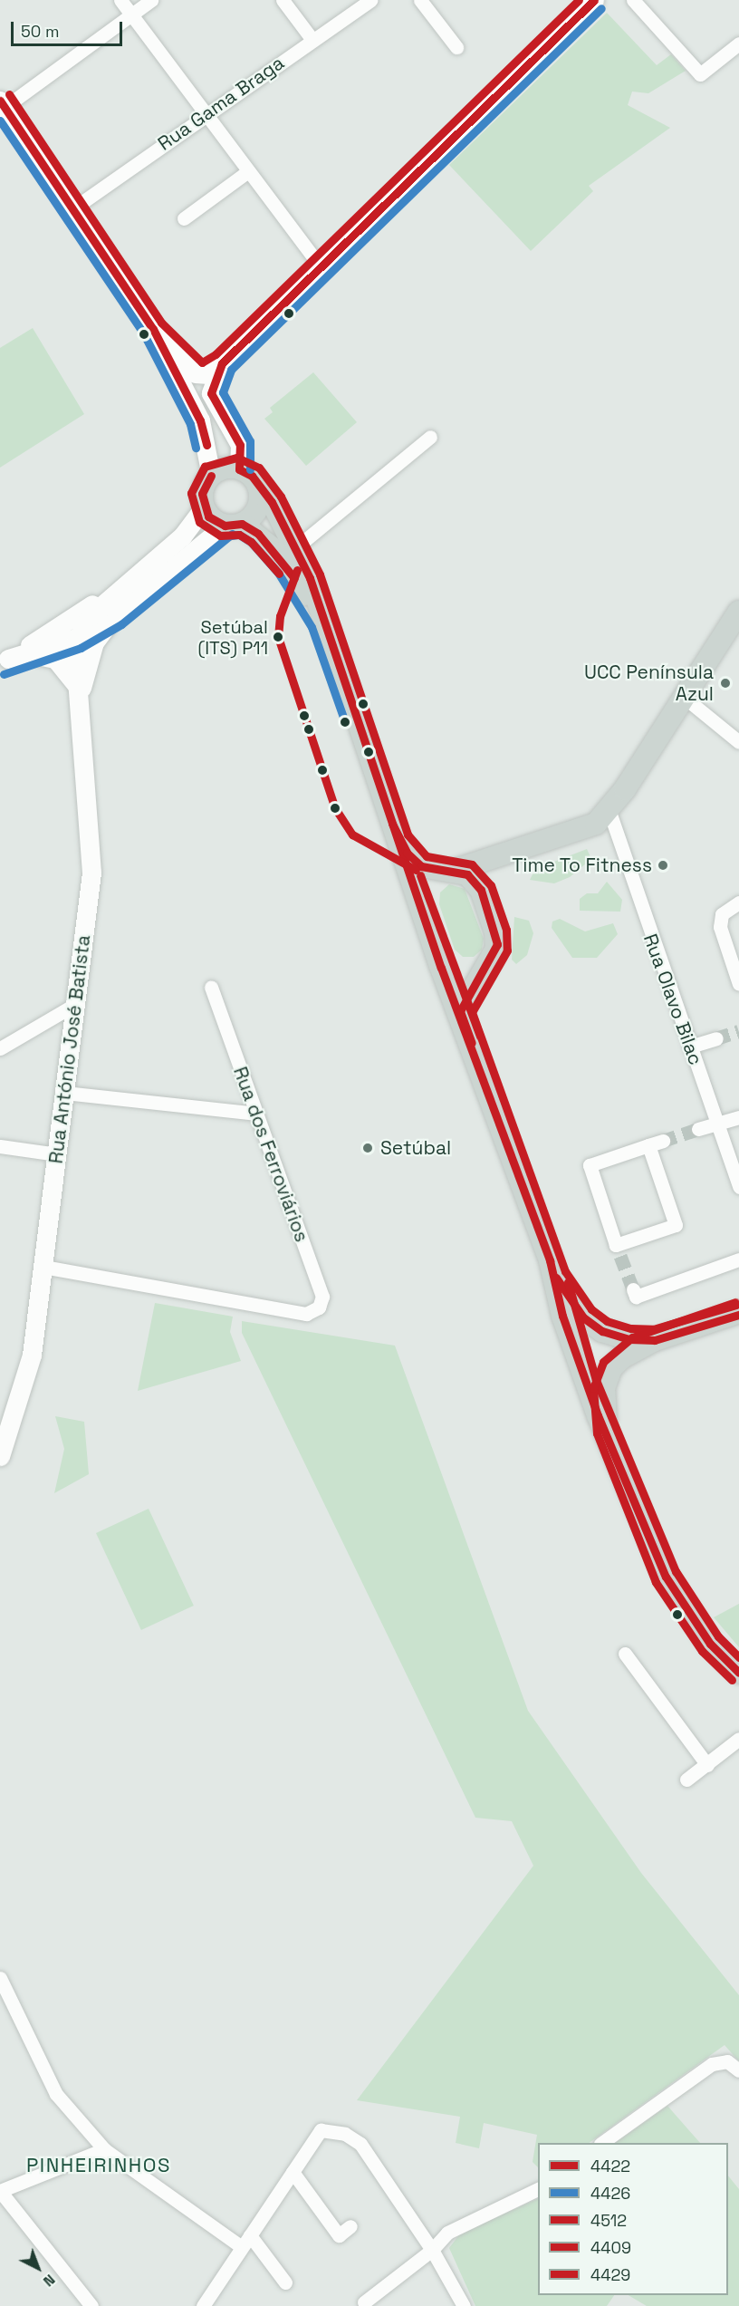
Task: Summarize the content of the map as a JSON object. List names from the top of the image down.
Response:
{
  "streets": {
    "main road": ["Rua António José Batista"],
    "street": ["Rua Gama Braga", "Rua Olavo Bilac", "Rua dos Ferroviários"]
  },
  "crossings": [
    ["Rua António José Batista", "Rua dos Ferroviários"]
  ],
  "districts": ["PINHEIRINHOS"],
  "places": [
    "Setúbal (ITS) P11",
    "UCC Península Azul",
    "Time To Fitness",
    "Setúbal"
  ],
  "lines": [
    "transit line 4422",
    "transit line 4409",
    "transit line 4426",
    "transit line 4512",
    "transit line 4429"
  ],
  "legend": [
    "4422",
    "4426",
    "4512",
    "4409",
    "4429"
  ],
  "scale_bar": "50 m",
  "north": "bottom right"
}
